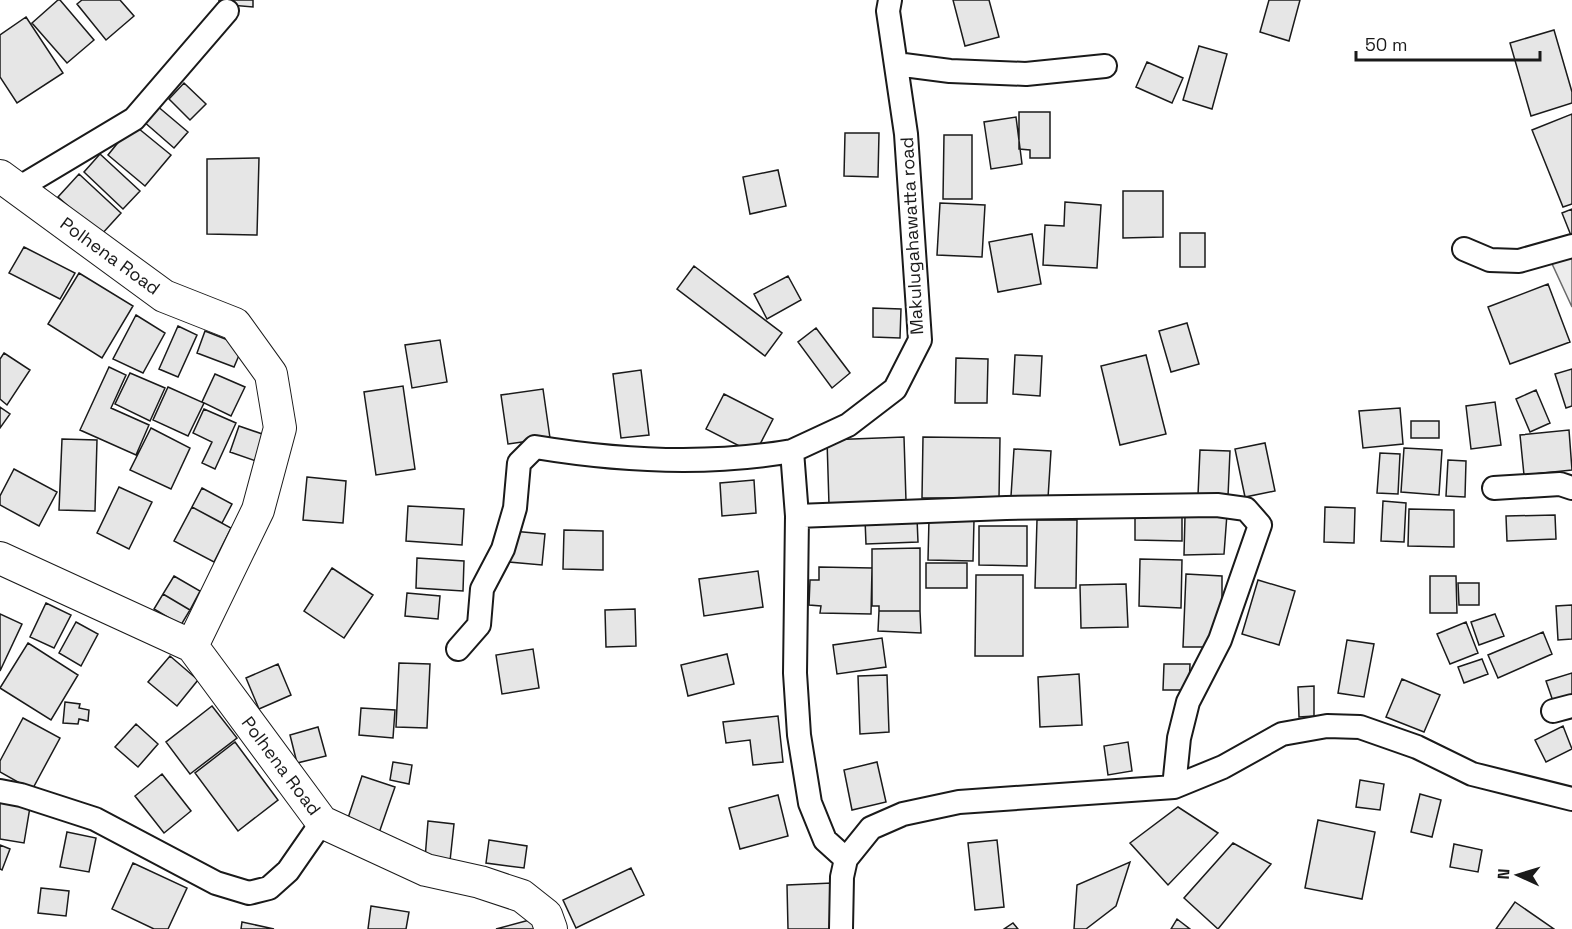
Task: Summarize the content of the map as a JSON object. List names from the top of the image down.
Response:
{
  "streets": {
    "street": ["Makulugahawatta road", "Polhena Road"]
  },
  "scale_bar": "50 m",
  "north": "left"
}
